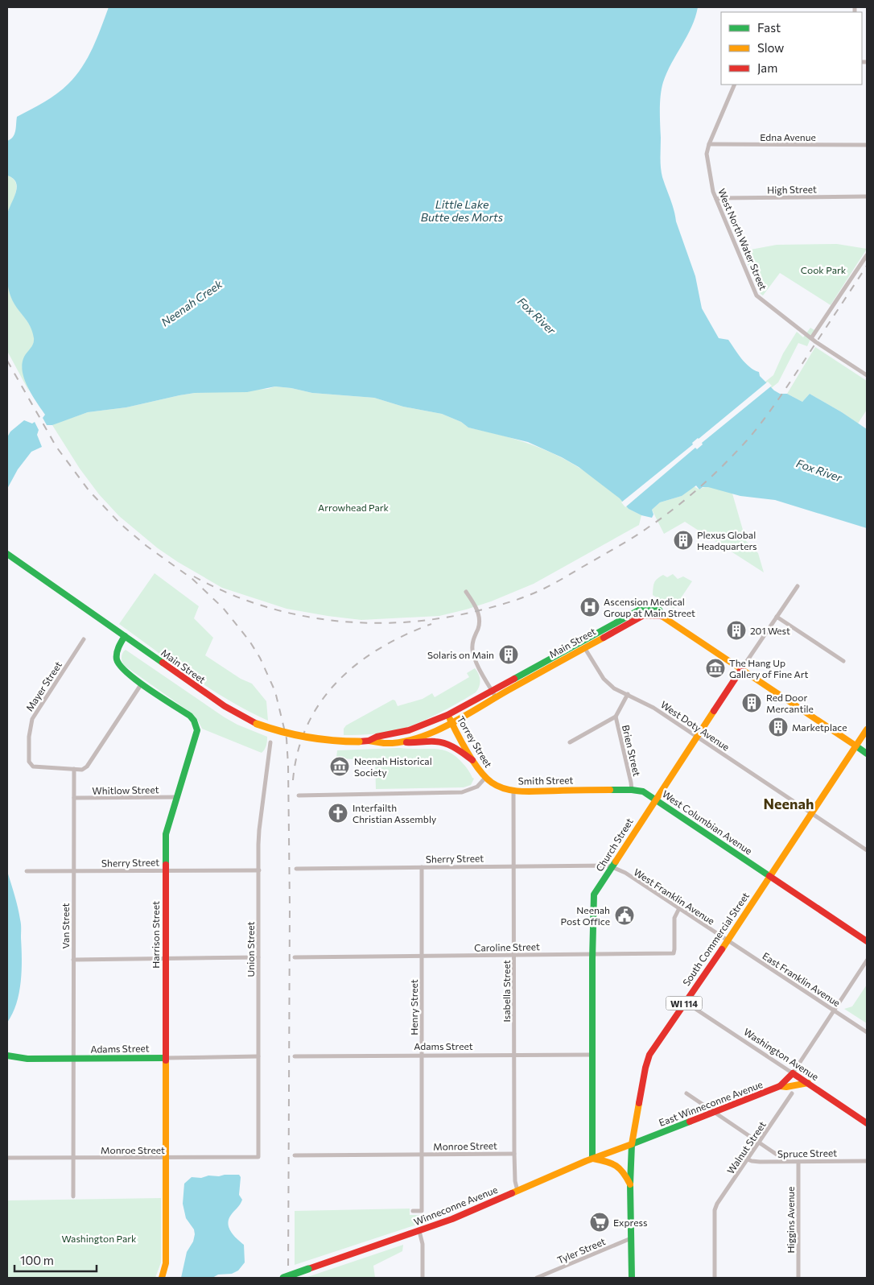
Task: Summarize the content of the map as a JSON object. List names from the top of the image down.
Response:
{
  "streets": {
    "main road": [
      "Main Street",
      "Torrey Street",
      "Smith Street",
      "West Columbian Avenue",
      "Church Street",
      "Harrison Street",
      "South Commercial Street",
      "WI 114",
      "Adams Street",
      "Washington Avenue",
      "East Winneconne Avenue",
      "Winneconne Avenue"
    ],
    "street": [
      "Edna Avenue",
      "High Street",
      "West North Water Street",
      "Mayer Street",
      "West Doty Avenue",
      "Brien Street",
      "Whitlow Street",
      "Sherry Street",
      "West Franklin Avenue",
      "Van Street",
      "Caroline Street",
      "Union Street",
      "East Franklin Avenue",
      "Isabella Street",
      "Henry Street",
      "Monroe Street",
      "Walnut Street",
      "Spruce Street",
      "Higgins Avenue",
      "Tyler Street"
    ]
  },
  "crossings": [
    ["Edna Avenue", "West North Water Street"],
    ["High Street", "West North Water Street"],
    ["Main Street", "West Doty Avenue"],
    ["Main Street", "Torrey Street"],
    ["Main Street", "Church Street"],
    ["Main Street", "Harrison Street"],
    ["Mayer Street", "Van Street"],
    ["West Doty Avenue", "Brien Street"],
    ["West Doty Avenue", "Church Street"],
    ["West Doty Avenue", "South Commercial Street"],
    ["Torrey Street", "Smith Street"],
    ["Brien Street", "Smith Street"],
    ["Brien Street", "West Columbian Avenue"],
    ["Smith Street", "West Columbian Avenue"],
    ["Smith Street", "Isabella Street"],
    ["Whitlow Street", "Van Street"],
    ["Whitlow Street", "Harrison Street"],
    ["West Columbian Avenue", "Church Street"],
    ["West Columbian Avenue", "South Commercial Street"],
    ["Church Street", "Sherry Street"],
    ["Church Street", "West Franklin Avenue"],
    ["Church Street", "Caroline Street"],
    ["Church Street", "Adams Street"],
    ["Church Street", "Winneconne Avenue"],
    ["Sherry Street", "West Franklin Avenue"],
    ["Sherry Street", "Van Street"],
    ["Sherry Street", "Harrison Street"],
    ["Sherry Street", "Union Street"],
    ["Sherry Street", "Isabella Street"],
    ["Sherry Street", "Henry Street"],
    ["West Franklin Avenue", "South Commercial Street"],
    ["West Franklin Avenue", "Caroline Street"],
    ["West Franklin Avenue", "East Franklin Avenue"],
    ["Van Street", "Adams Street"],
    ["Van Street", "Monroe Street"],
    ["Harrison Street", "Adams Street"],
    ["Harrison Street", "Monroe Street"],
    ["South Commercial Street", "East Franklin Avenue"],
    ["South Commercial Street", "WI 114"],
    ["South Commercial Street", "Washington Avenue"],
    ["South Commercial Street", "East Winneconne Avenue"],
    ["South Commercial Street", "Winneconne Avenue"],
    ["South Commercial Street", "Tyler Street"],
    ["Caroline Street", "Isabella Street"],
    ["Caroline Street", "Henry Street"],
    ["Union Street", "Adams Street"],
    ["Union Street", "Monroe Street"],
    ["Isabella Street", "Adams Street"],
    ["Isabella Street", "Monroe Street"],
    ["Isabella Street", "Winneconne Avenue"],
    ["Henry Street", "Adams Street"],
    ["Henry Street", "Monroe Street"],
    ["Washington Avenue", "East Winneconne Avenue"],
    ["East Winneconne Avenue", "Winneconne Avenue"],
    ["Walnut Street", "Spruce Street"],
    ["Spruce Street", "Higgins Avenue"]
  ],
  "districts": ["Neenah"],
  "water": ["Little Lake Butte des Morts", "Neenah Creek", "Fox River"],
  "parks": ["Cook Park", "Arrowhead Park", "Washington Park"],
  "places": {
    "building": [
      "Plexus Global Headquarters",
      "201 West",
      "Solaris on Main",
      "Red Door Mercantile",
      "Marketplace"
    ],
    "hospital": ["Ascension Medical Group at Main Street"],
    "museum": ["The Hang Up Gallery of Fine Art", "Neenah Historical Society"],
    "church": ["Interfailth Christian Assembly"],
    "public building": ["Neenah Post Office"],
    "supermarket": ["Express"]
  },
  "legend": ["Fast", "Slow", "Jam"],
  "scale_bar": "100 m"
}
